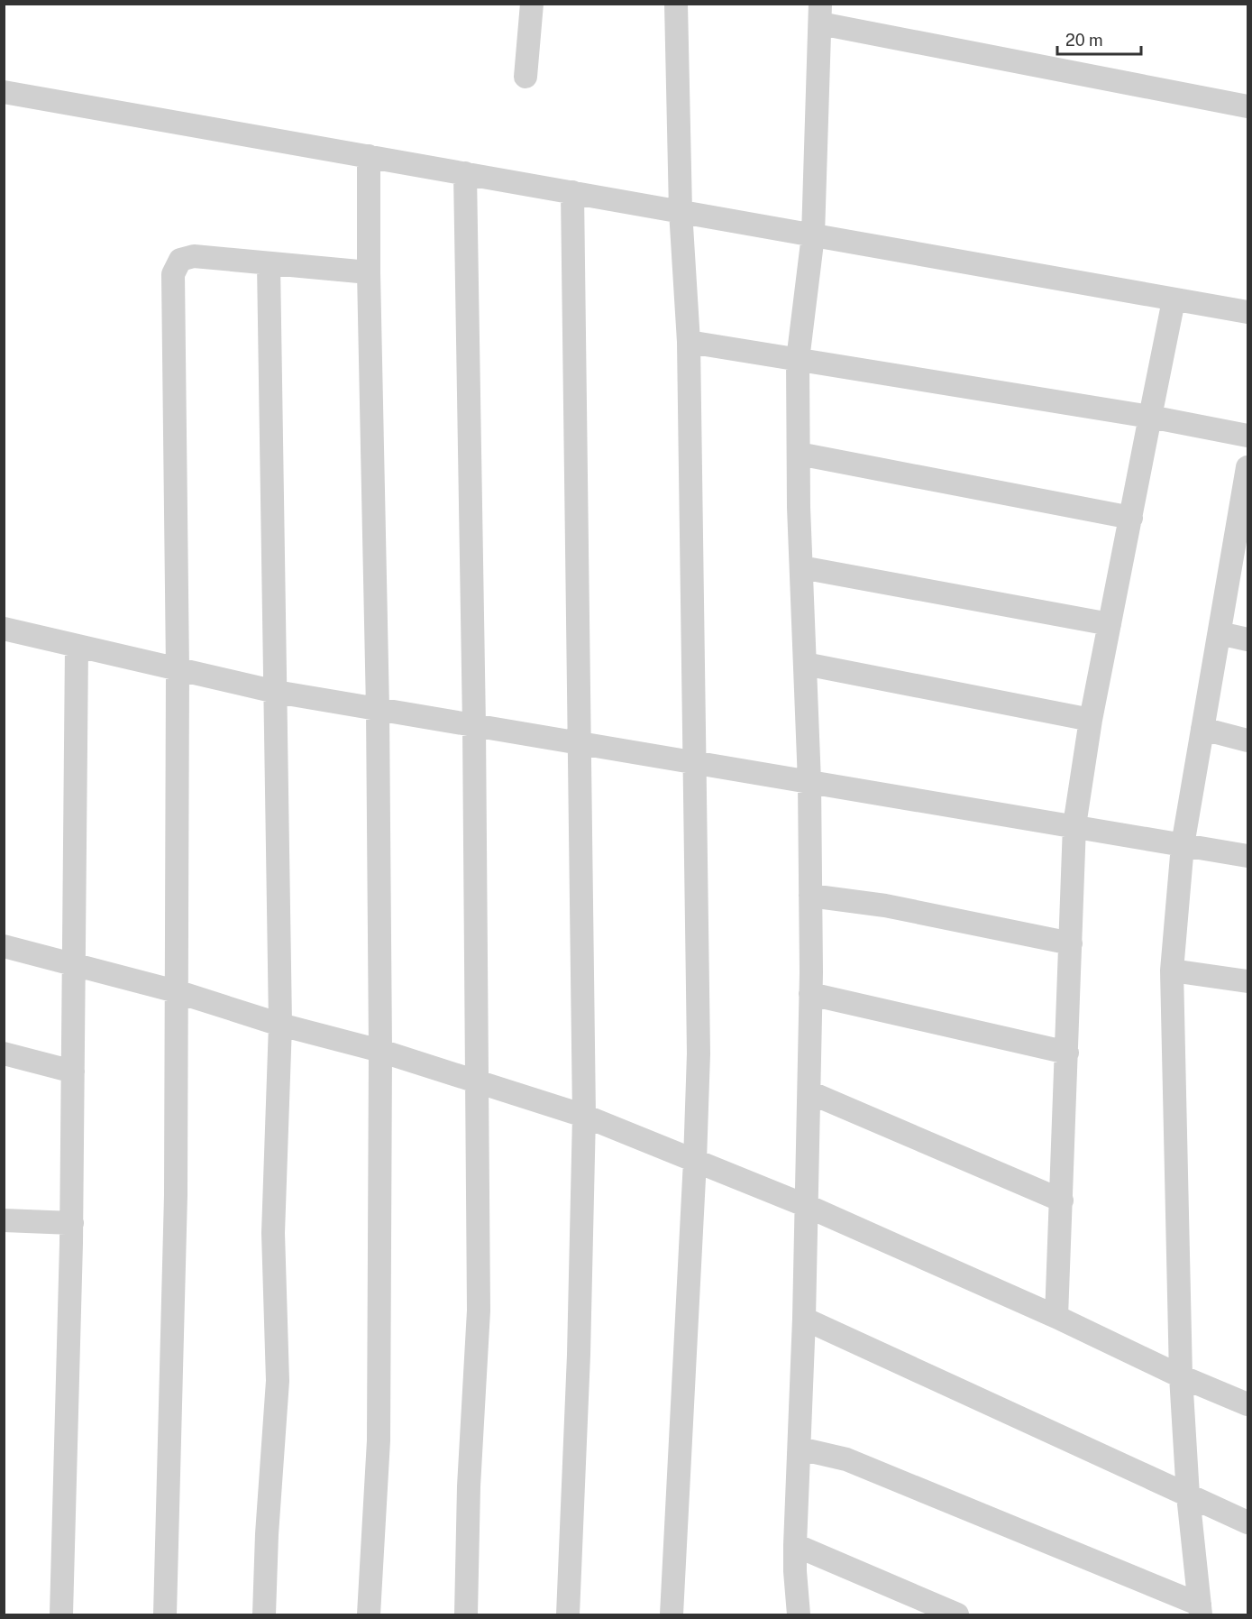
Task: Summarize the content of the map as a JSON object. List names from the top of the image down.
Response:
{
  "scale_bar": "20 m"
}
